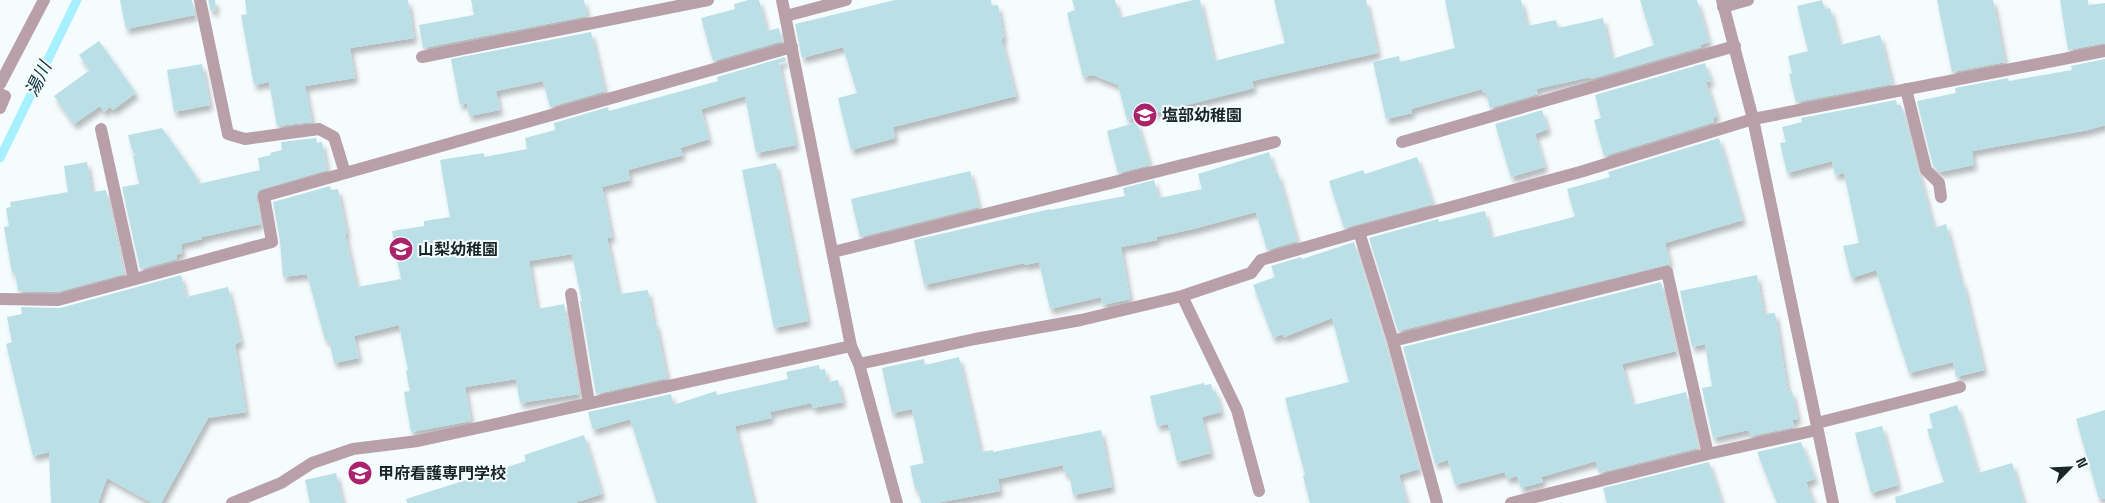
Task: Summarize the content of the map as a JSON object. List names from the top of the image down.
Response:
{
  "water": ["湯川"],
  "places": {
    "school or university": ["塩部幼稚園", "山梨幼稚園", "甲府看護専門学校"]
  },
  "north": "top right"
}
